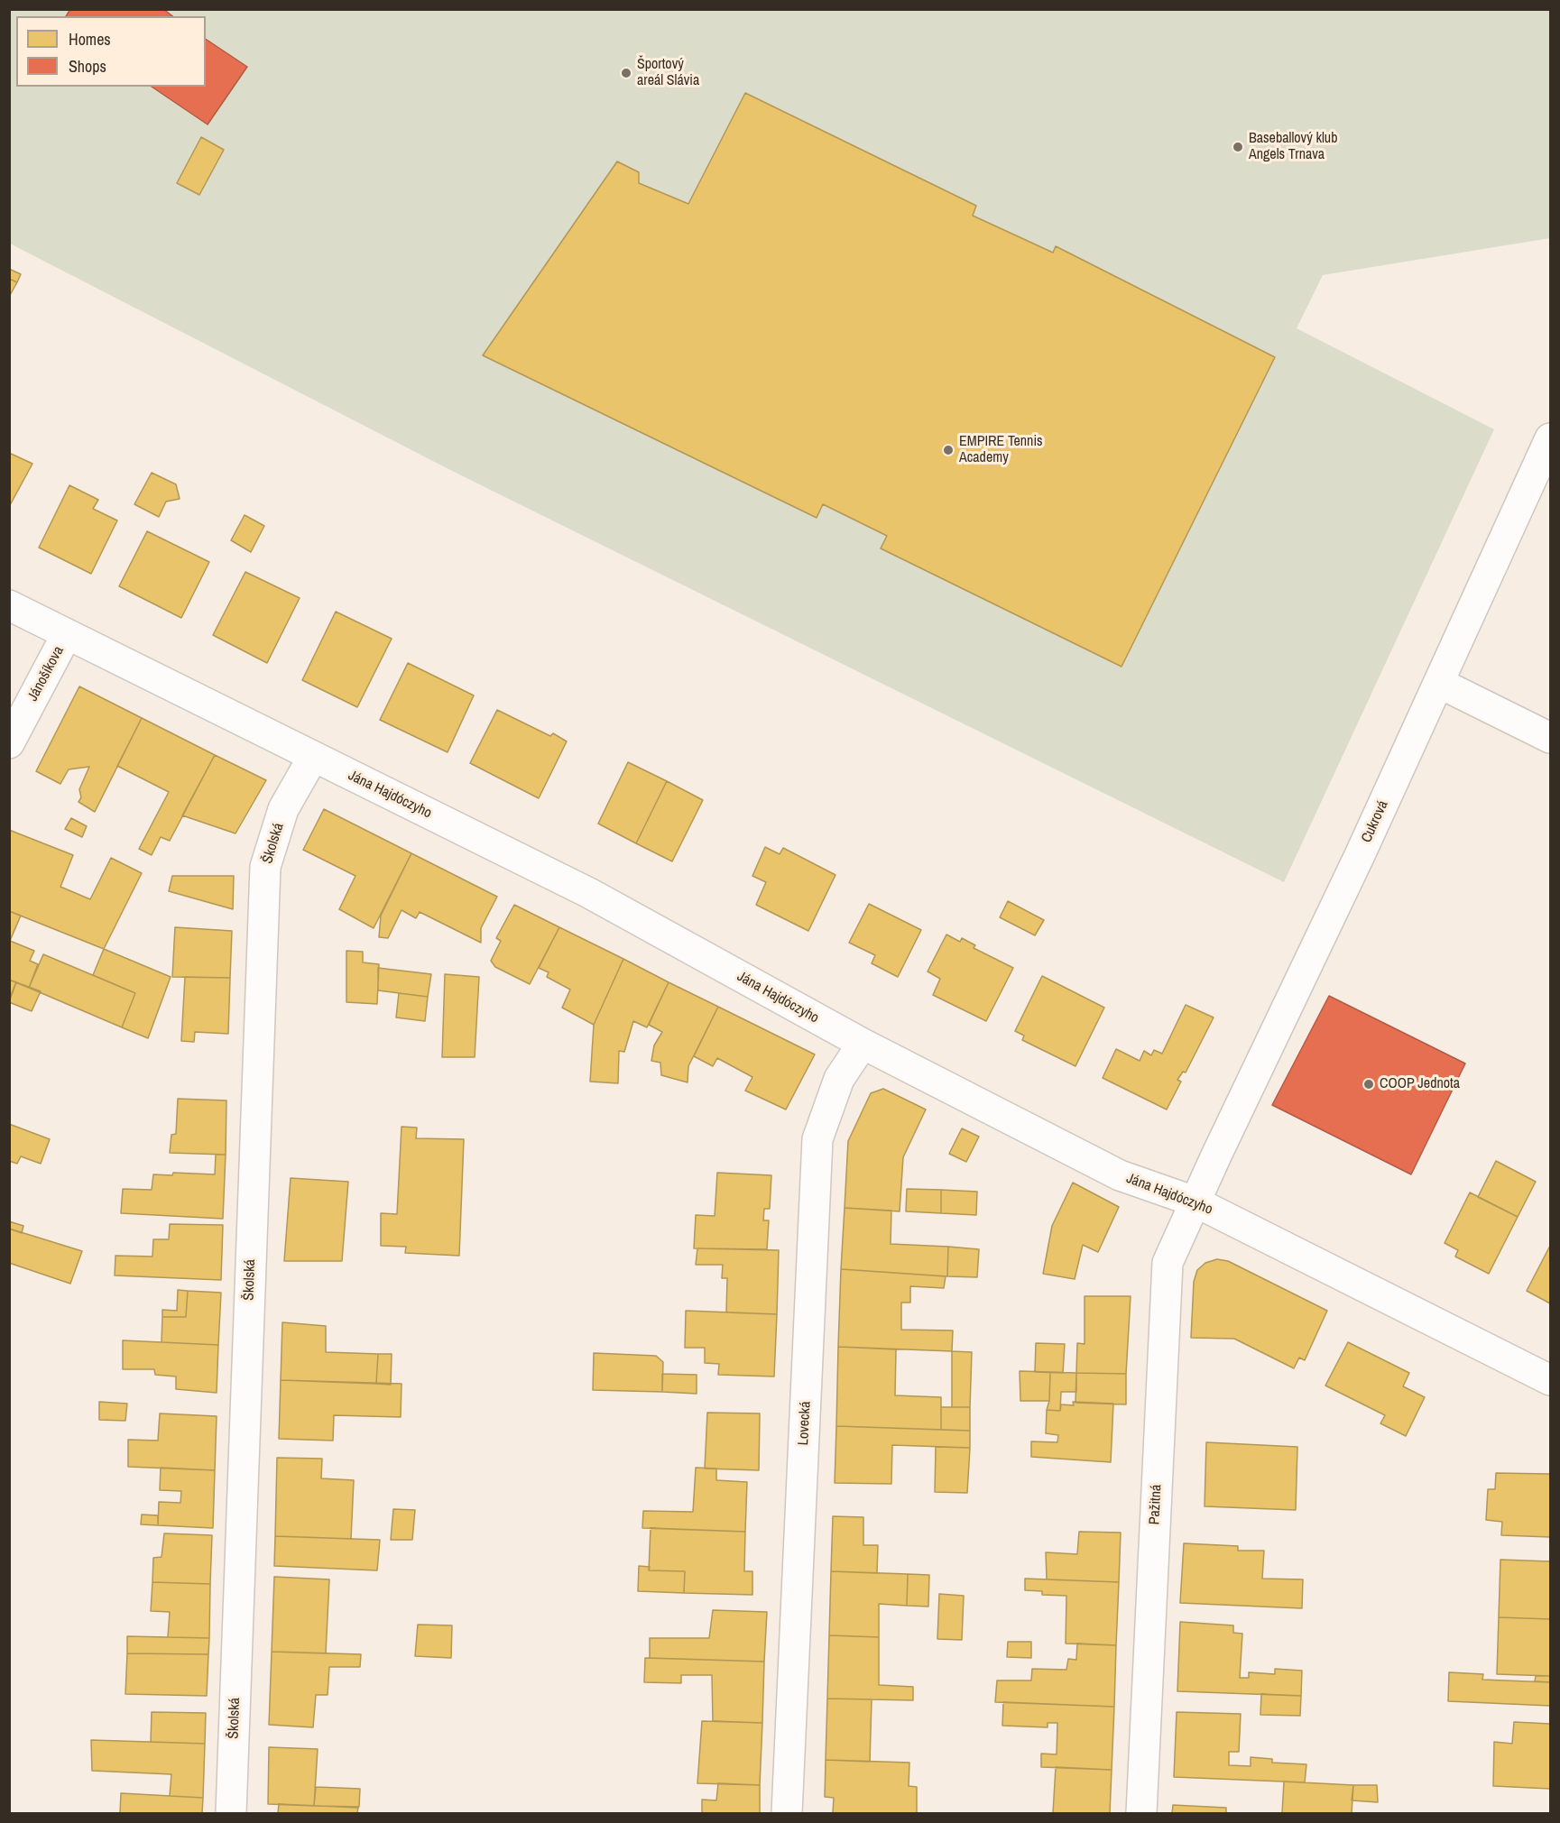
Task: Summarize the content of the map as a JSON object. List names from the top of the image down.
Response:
{
  "streets": {
    "street": [
      "Jánošíkova",
      "Jána Hajdóczyho",
      "Cukrová",
      "Školská",
      "Lovecká",
      "Pažitná"
    ]
  },
  "crossings": [
    ["Jánošíkova", "Jána Hajdóczyho"],
    ["Jána Hajdóczyho", "Cukrová"],
    ["Jána Hajdóczyho", "Školská"],
    ["Jána Hajdóczyho", "Lovecká"],
    ["Jána Hajdóczyho", "Pažitná"],
    ["Cukrová", "Pažitná"]
  ],
  "places": [
    "Športový areál Slávia",
    "Baseballový klub Angels Trnava",
    "EMPIRE Tennis Academy",
    "COOP Jednota"
  ],
  "legend": ["Homes", "Shops"]
}
